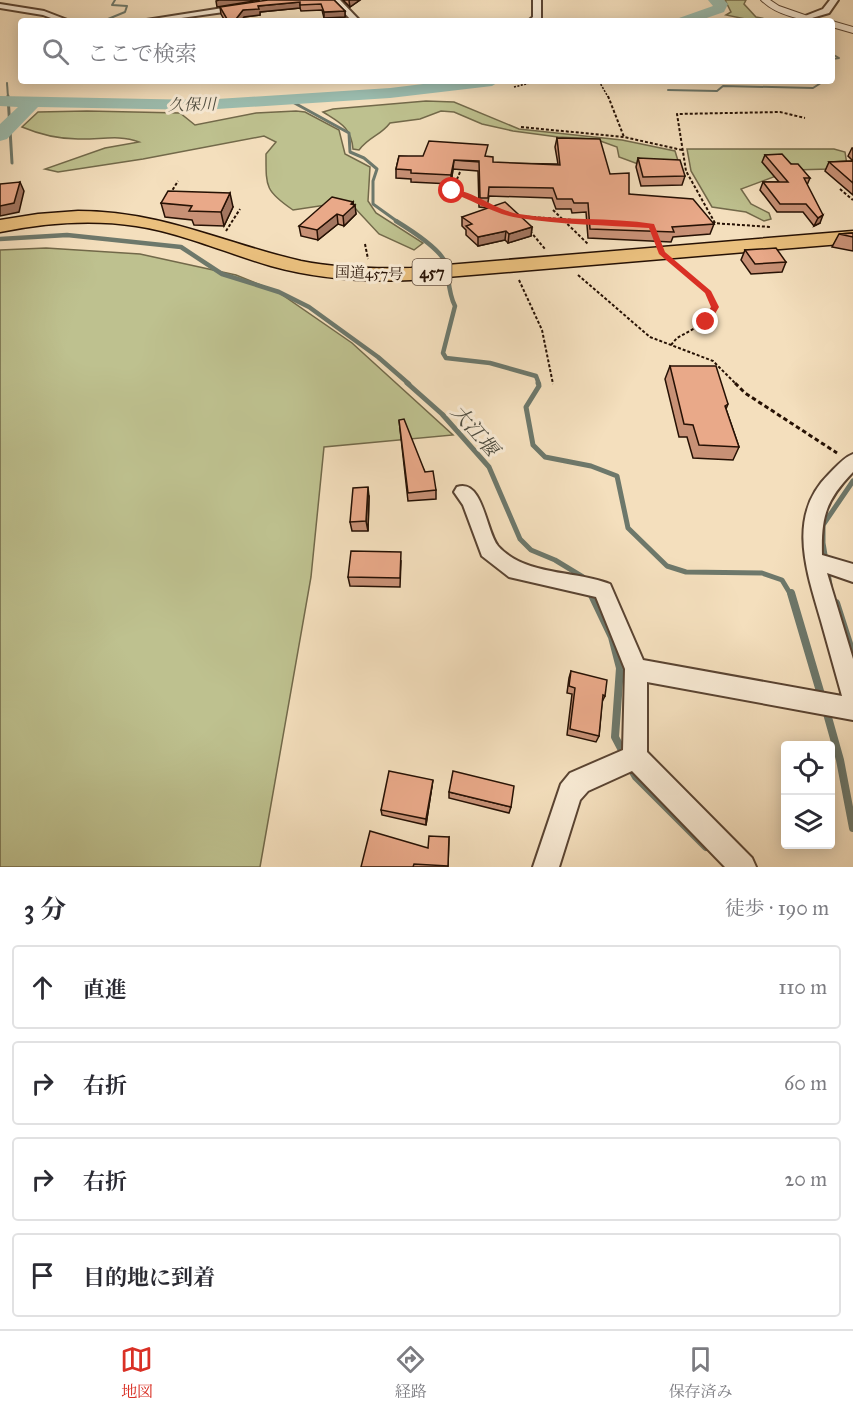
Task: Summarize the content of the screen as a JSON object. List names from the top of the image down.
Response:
{
  "streets": {
    "highway": ["457", "国道457号"]
  },
  "water": ["久保川", "大江堰"],
  "page": {
    "search": "ここで検索",
    "heading": ["3 分", "徒歩 · 190 m"],
    "list": [
      ["直進", "110 m"],
      ["右折", "60 m"],
      ["右折", "20 m"],
      "目的地に到着"
    ],
    "nav": ["地図", "経路", "保存済み"]
  }
}
